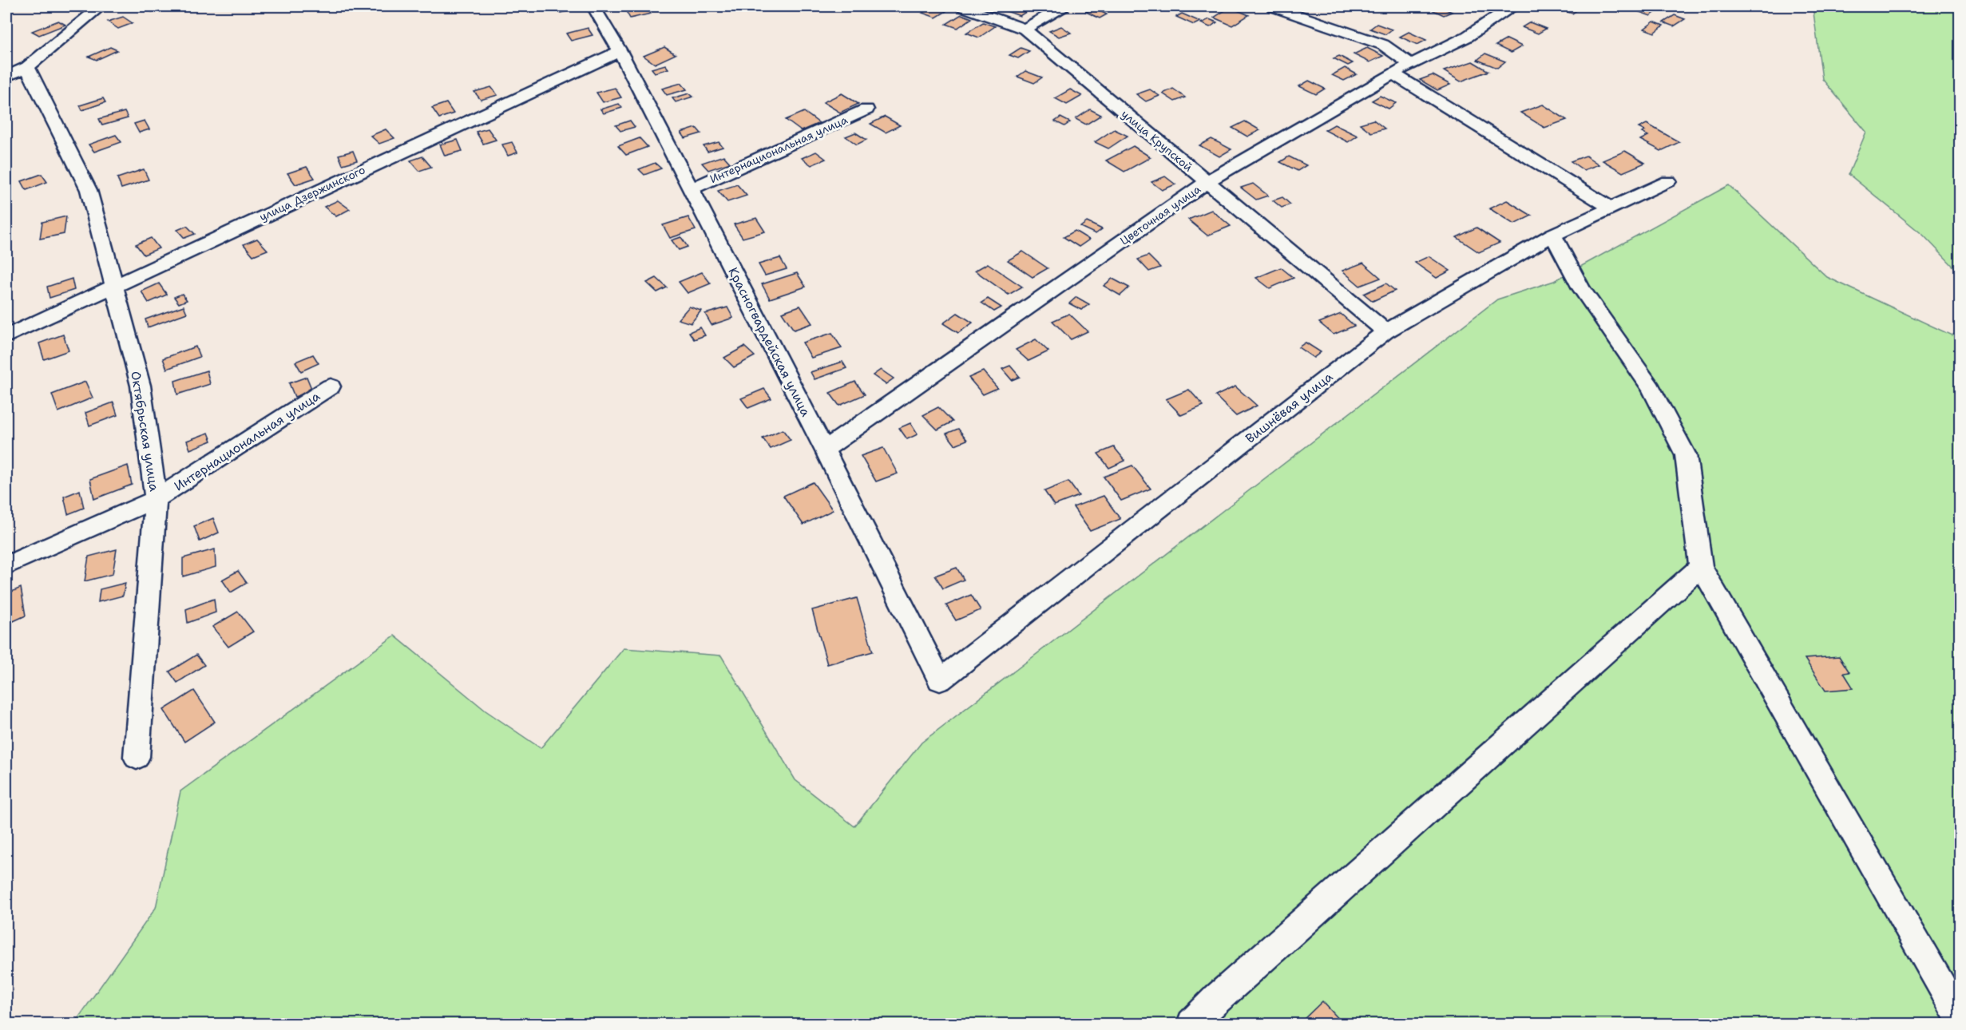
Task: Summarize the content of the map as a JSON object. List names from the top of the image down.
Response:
{
  "streets": {
    "street": [
      "улица Крупской",
      "Интернациональная улица",
      "улица Дзержинского",
      "Цветочная улица",
      "Красногвардейская улица",
      "Вишнёвая улица",
      "Октябрьская улица"
    ]
  },
  "crossings": [
    ["улица Крупской", "Цветочная улица"],
    ["улица Крупской", "Вишнёвая улица"],
    ["Интернациональная улица", "Красногвардейская улица"],
    ["Интернациональная улица", "Октябрьская улица"],
    ["улица Дзержинского", "Красногвардейская улица"],
    ["улица Дзержинского", "Октябрьская улица"],
    ["Цветочная улица", "Красногвардейская улица"],
    ["Красногвардейская улица", "Вишнёвая улица"]
  ]
}
